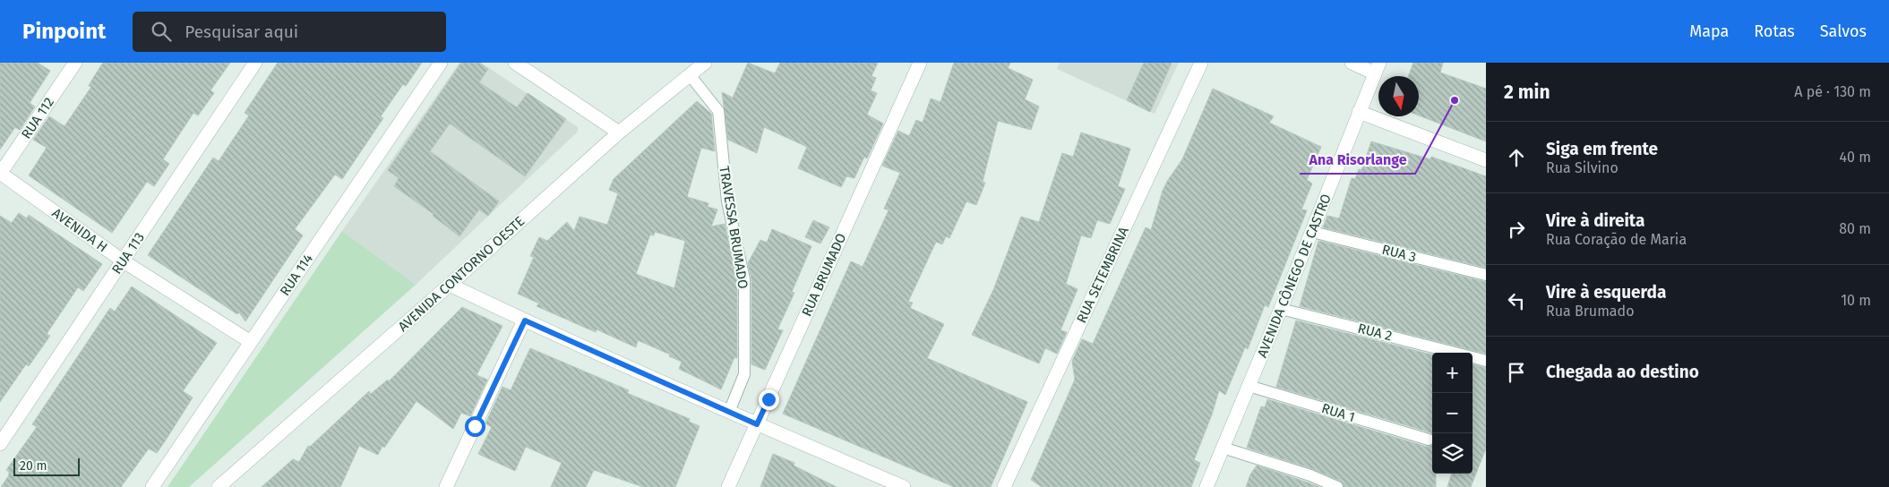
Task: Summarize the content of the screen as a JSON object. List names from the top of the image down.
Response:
{
  "streets": {
    "street": [
      "RUA 112",
      "AVENIDA H",
      "RUA 113",
      "AVENIDA CONTORNO OESTE",
      "RUA 114",
      "RUA BRUMADO",
      "RUA SETEMBRINA",
      "AVENIDA CÔNEGO DE CASTRO"
    ],
    "lane": [
      "TRAVESSA BRUMADO",
      "RUA 3",
      "RUA 2",
      "RUA 1"
    ]
  },
  "crossings": [
    ["RUA 112", "AVENIDA H"],
    ["TRAVESSA BRUMADO", "AVENIDA CONTORNO OESTE"],
    ["AVENIDA H", "RUA 113"],
    ["AVENIDA H", "RUA 114"],
    ["RUA 3", "AVENIDA CÔNEGO DE CASTRO"],
    ["AVENIDA CÔNEGO DE CASTRO", "RUA 2"],
    ["AVENIDA CÔNEGO DE CASTRO", "RUA 1"]
  ],
  "places": ["Ana Risorlange"],
  "scale_bar": "20 m",
  "north": "bottom",
  "page": {
    "header": "Pinpoint",
    "search": "Pesquisar aqui",
    "nav": ["Mapa", "Rotas", "Salvos"],
    "heading": ["2 min", "A pé · 130 m"],
    "list": [
      ["Siga em frente", "Rua Silvino", "40 m"],
      ["Vire à direita", "Rua Coração de Maria", "80 m"],
      ["Vire à esquerda", "Rua Brumado", "10 m"],
      "Chegada ao destino"
    ],
    "map_buttons": ["+", "−"],
    "scale": "20 m"
  }
}
